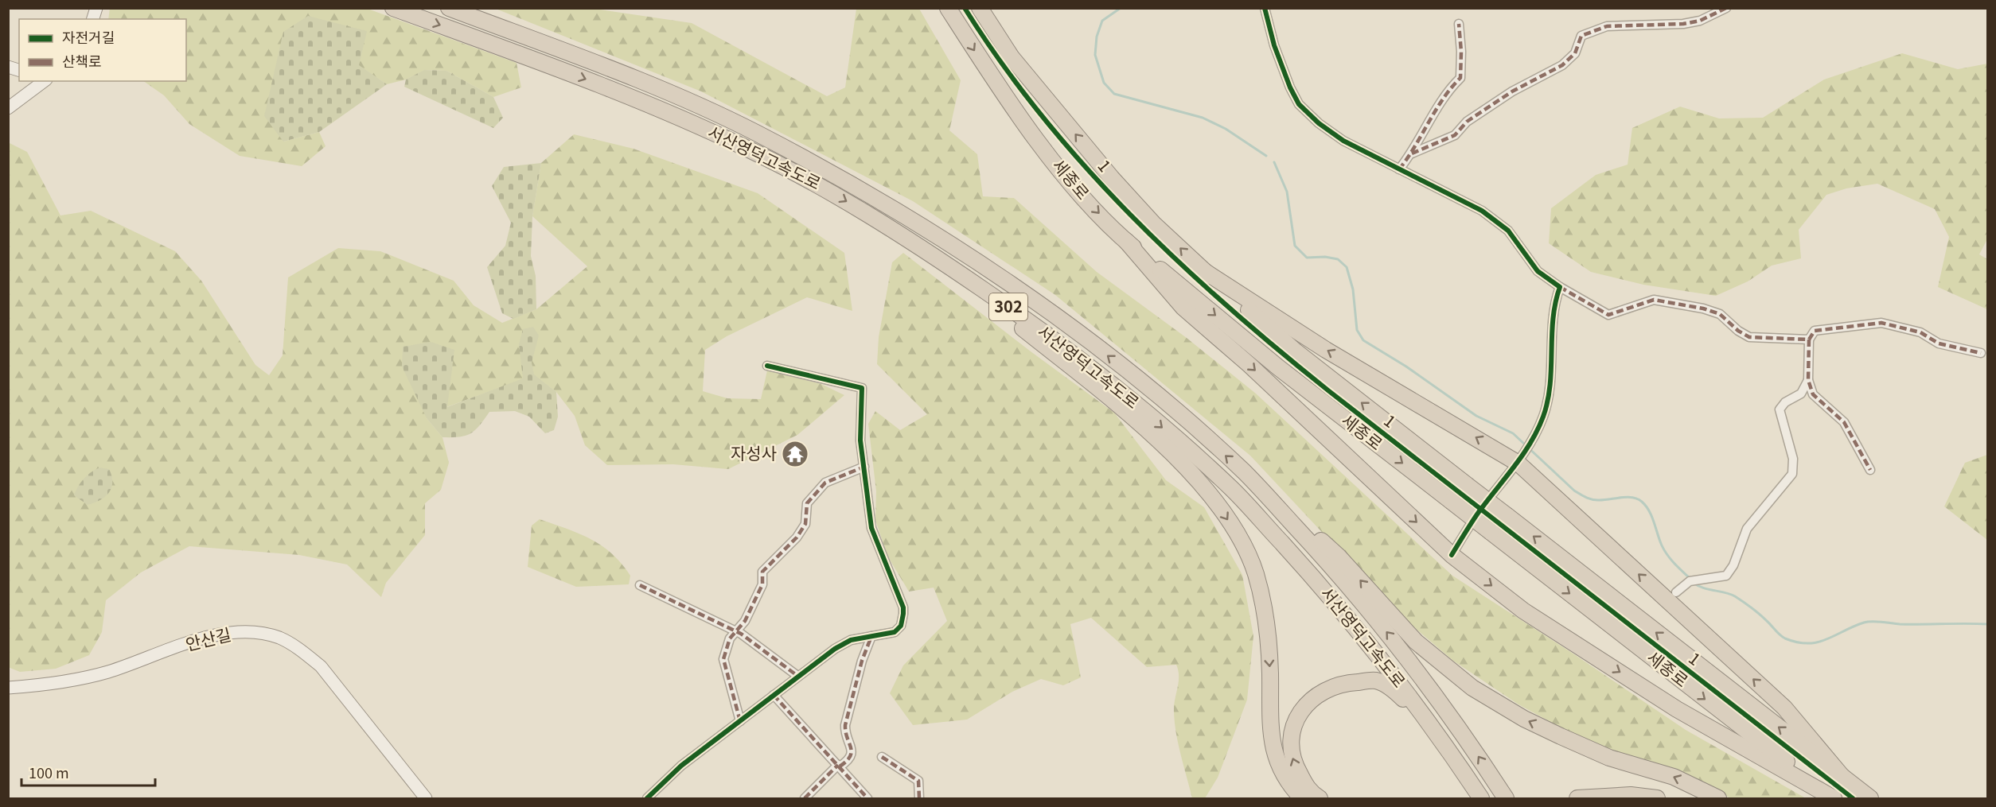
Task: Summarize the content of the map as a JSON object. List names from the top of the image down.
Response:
{
  "streets": {
    "highway": ["서산영덕고속도로", "세종로", "302"],
    "street": ["안산길"],
    "cycle path": ["1"]
  },
  "places": {
    "temple": ["자성사"]
  },
  "legend": ["자전거길", "산책로"],
  "scale_bar": "100 m"
}
